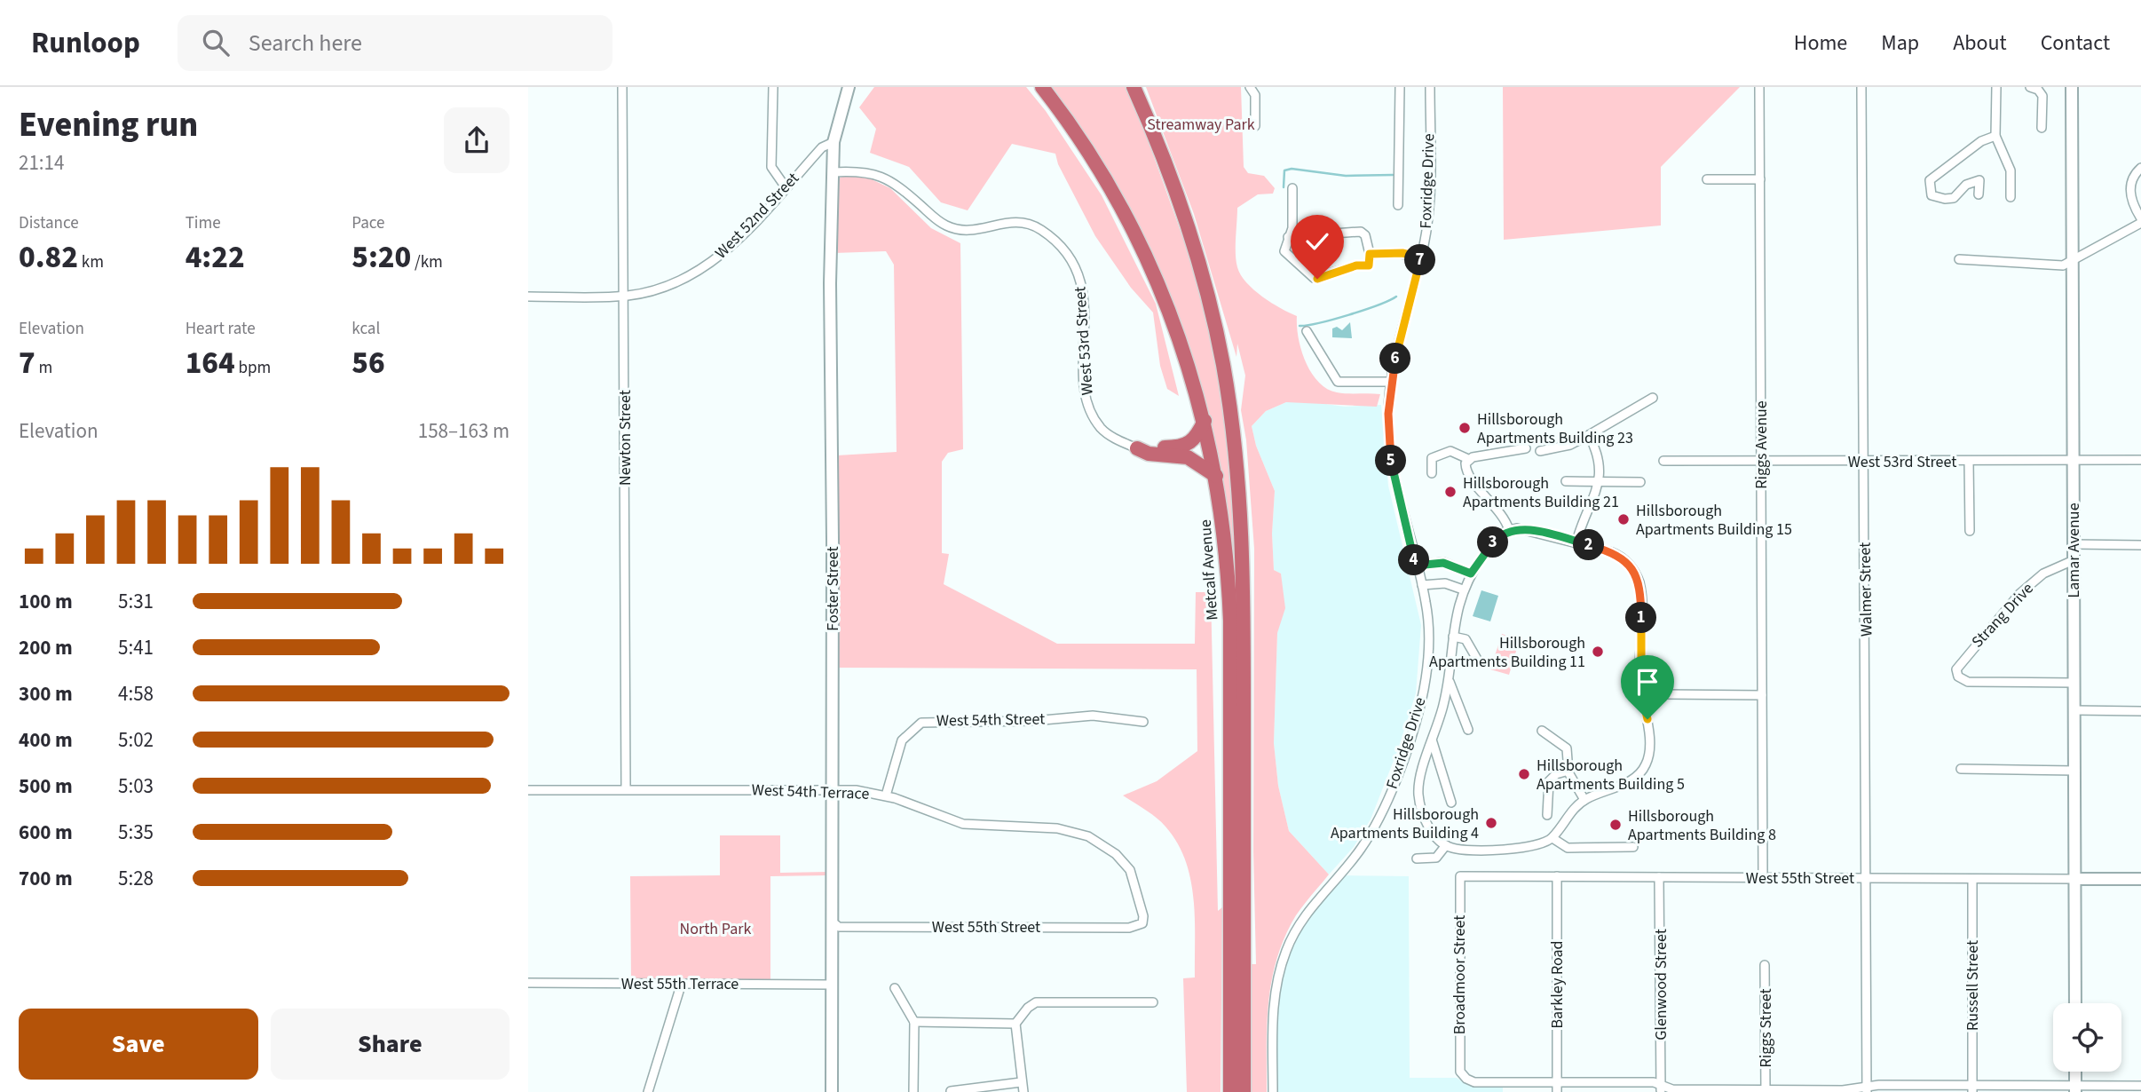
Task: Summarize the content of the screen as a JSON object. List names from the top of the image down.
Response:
{
  "streets": {
    "highway": ["Metcalf Avenue"],
    "street": [
      "Foxridge Drive",
      "West 52nd Street",
      "West 53rd Street",
      "Newton Street",
      "Riggs Avenue",
      "Lamar Avenue",
      "Foster Street",
      "Walmer Street",
      "Strang Drive",
      "West 54th Street",
      "West 54th Terrace",
      "West 55th Street",
      "Broadmoor Street",
      "West 55th Terrace",
      "Barkley Road",
      "Glenwood Street",
      "Russell Street",
      "Riggs Street"
    ]
  },
  "crossings": [
    ["West 52nd Street", "Newton Street"],
    ["West 52nd Street", "Foster Street"],
    ["West 53rd Street", "Riggs Avenue"],
    ["West 53rd Street", "Lamar Avenue"],
    ["West 53rd Street", "Foster Street"],
    ["West 53rd Street", "Walmer Street"],
    ["Newton Street", "West 54th Terrace"],
    ["Riggs Avenue", "West 55th Street"],
    ["Lamar Avenue", "Strang Drive"],
    ["Lamar Avenue", "West 55th Street"],
    ["Foster Street", "West 54th Terrace"],
    ["Foster Street", "West 55th Street"],
    ["Foster Street", "West 55th Terrace"],
    ["Walmer Street", "West 55th Street"],
    ["West 54th Street", "West 54th Terrace"],
    ["West 54th Terrace", "West 55th Street"],
    ["West 55th Street", "Broadmoor Street"],
    ["West 55th Street", "Barkley Road"],
    ["West 55th Street", "Glenwood Street"],
    ["West 55th Street", "Russell Street"],
    ["Broadmoor Street", "Barkley Road"]
  ],
  "parks": ["Streamway Park", "North Park"],
  "places": [
    "Hillsborough Apartments Building 23",
    "Hillsborough Apartments Building 21",
    "Hillsborough Apartments Building 15",
    "Hillsborough Apartments Building 11",
    "Hillsborough Apartments Building 5",
    "Hillsborough Apartments Building 4",
    "Hillsborough Apartments Building 8"
  ],
  "page": {
    "header": "Runloop",
    "search": "Search here",
    "nav": [
      "Home",
      "Map",
      "About",
      "Contact"
    ],
    "heading": ["Evening run", "21:14"],
    "stats": [
      ["Distance", "0.82 km"],
      ["Time", "4:22"],
      ["Pace", "5:20 /km"],
      ["Elevation", "7 m"],
      ["Heart rate", "164 bpm"],
      ["kcal", "56"]
    ],
    "pins": [
      "7",
      "6",
      "5",
      "3",
      "2",
      "4",
      "1"
    ],
    "chart": ["Elevation", "158–163 m"],
    "list": [
      {
        "name": "100 m",
        "note": "5:31"
      },
      {
        "name": "200 m",
        "note": "5:41"
      },
      {
        "name": "300 m",
        "note": "4:58"
      },
      {
        "name": "400 m",
        "note": "5:02"
      },
      {
        "name": "500 m",
        "note": "5:03"
      },
      {
        "name": "600 m",
        "note": "5:35"
      },
      {
        "name": "700 m",
        "note": "5:28"
      }
    ],
    "buttons": ["Save", "Share"]
  }
}
